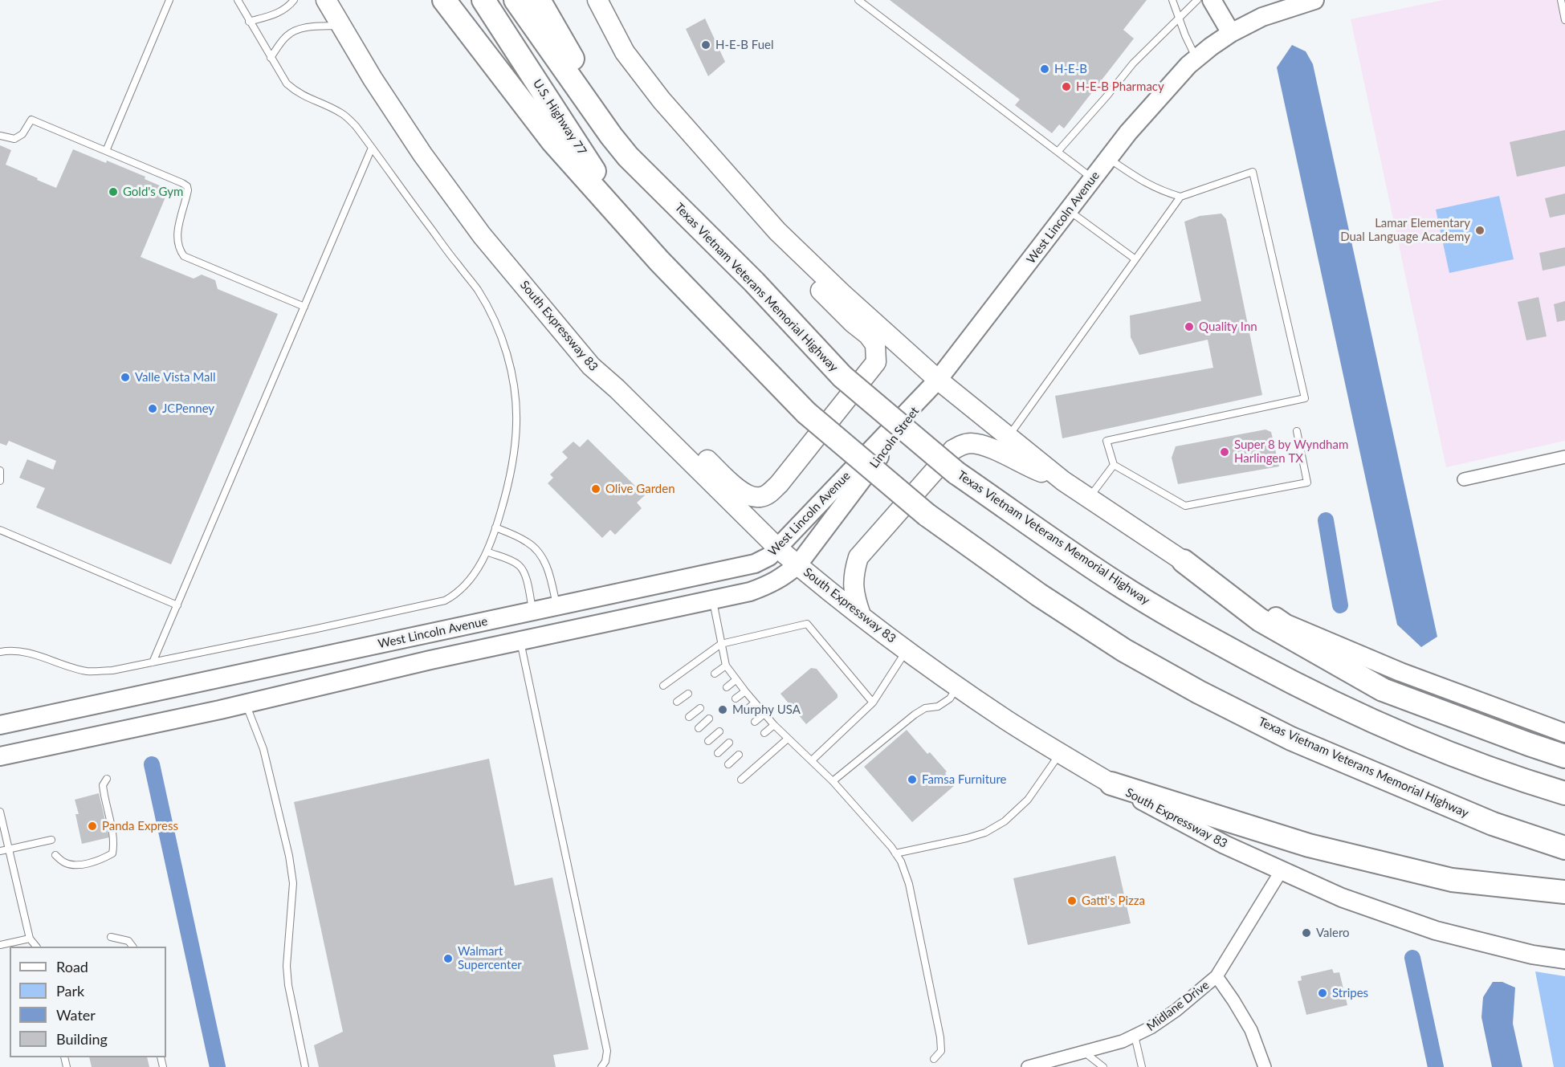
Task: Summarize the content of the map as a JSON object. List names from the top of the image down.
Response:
{
  "streets": {
    "highway": ["U.S. Highway 77", "Texas Vietnam Veterans Memorial Highway"],
    "main road": ["South Expressway 83"],
    "street": ["West Lincoln Avenue", "Lincoln Street", "Midlane Drive"]
  },
  "crossings": [
    ["U.S. Highway 77", "Texas Vietnam Veterans Memorial Highway"],
    ["West Lincoln Avenue", "South Expressway 83"],
    ["West Lincoln Avenue", "Lincoln Street"],
    ["South Expressway 83", "Lincoln Street"],
    ["South Expressway 83", "Midlane Drive"]
  ],
  "places": [
    "H-E-B Fuel",
    "H-E-B",
    "H-E-B Pharmacy",
    "Gold's Gym",
    "Lamar Elementary Dual Language Academy",
    "Quality Inn",
    "Valle Vista Mall",
    "JCPenney",
    "Super 8 by Wyndham Harlingen TX",
    "Olive Garden",
    "Murphy USA",
    "Famsa Furniture",
    "Panda Express",
    "Gatti's Pizza",
    "Valero",
    "Walmart Supercenter",
    "Stripes"
  ],
  "legend": [
    "Road",
    "Park",
    "Water",
    "Building"
  ]
}
